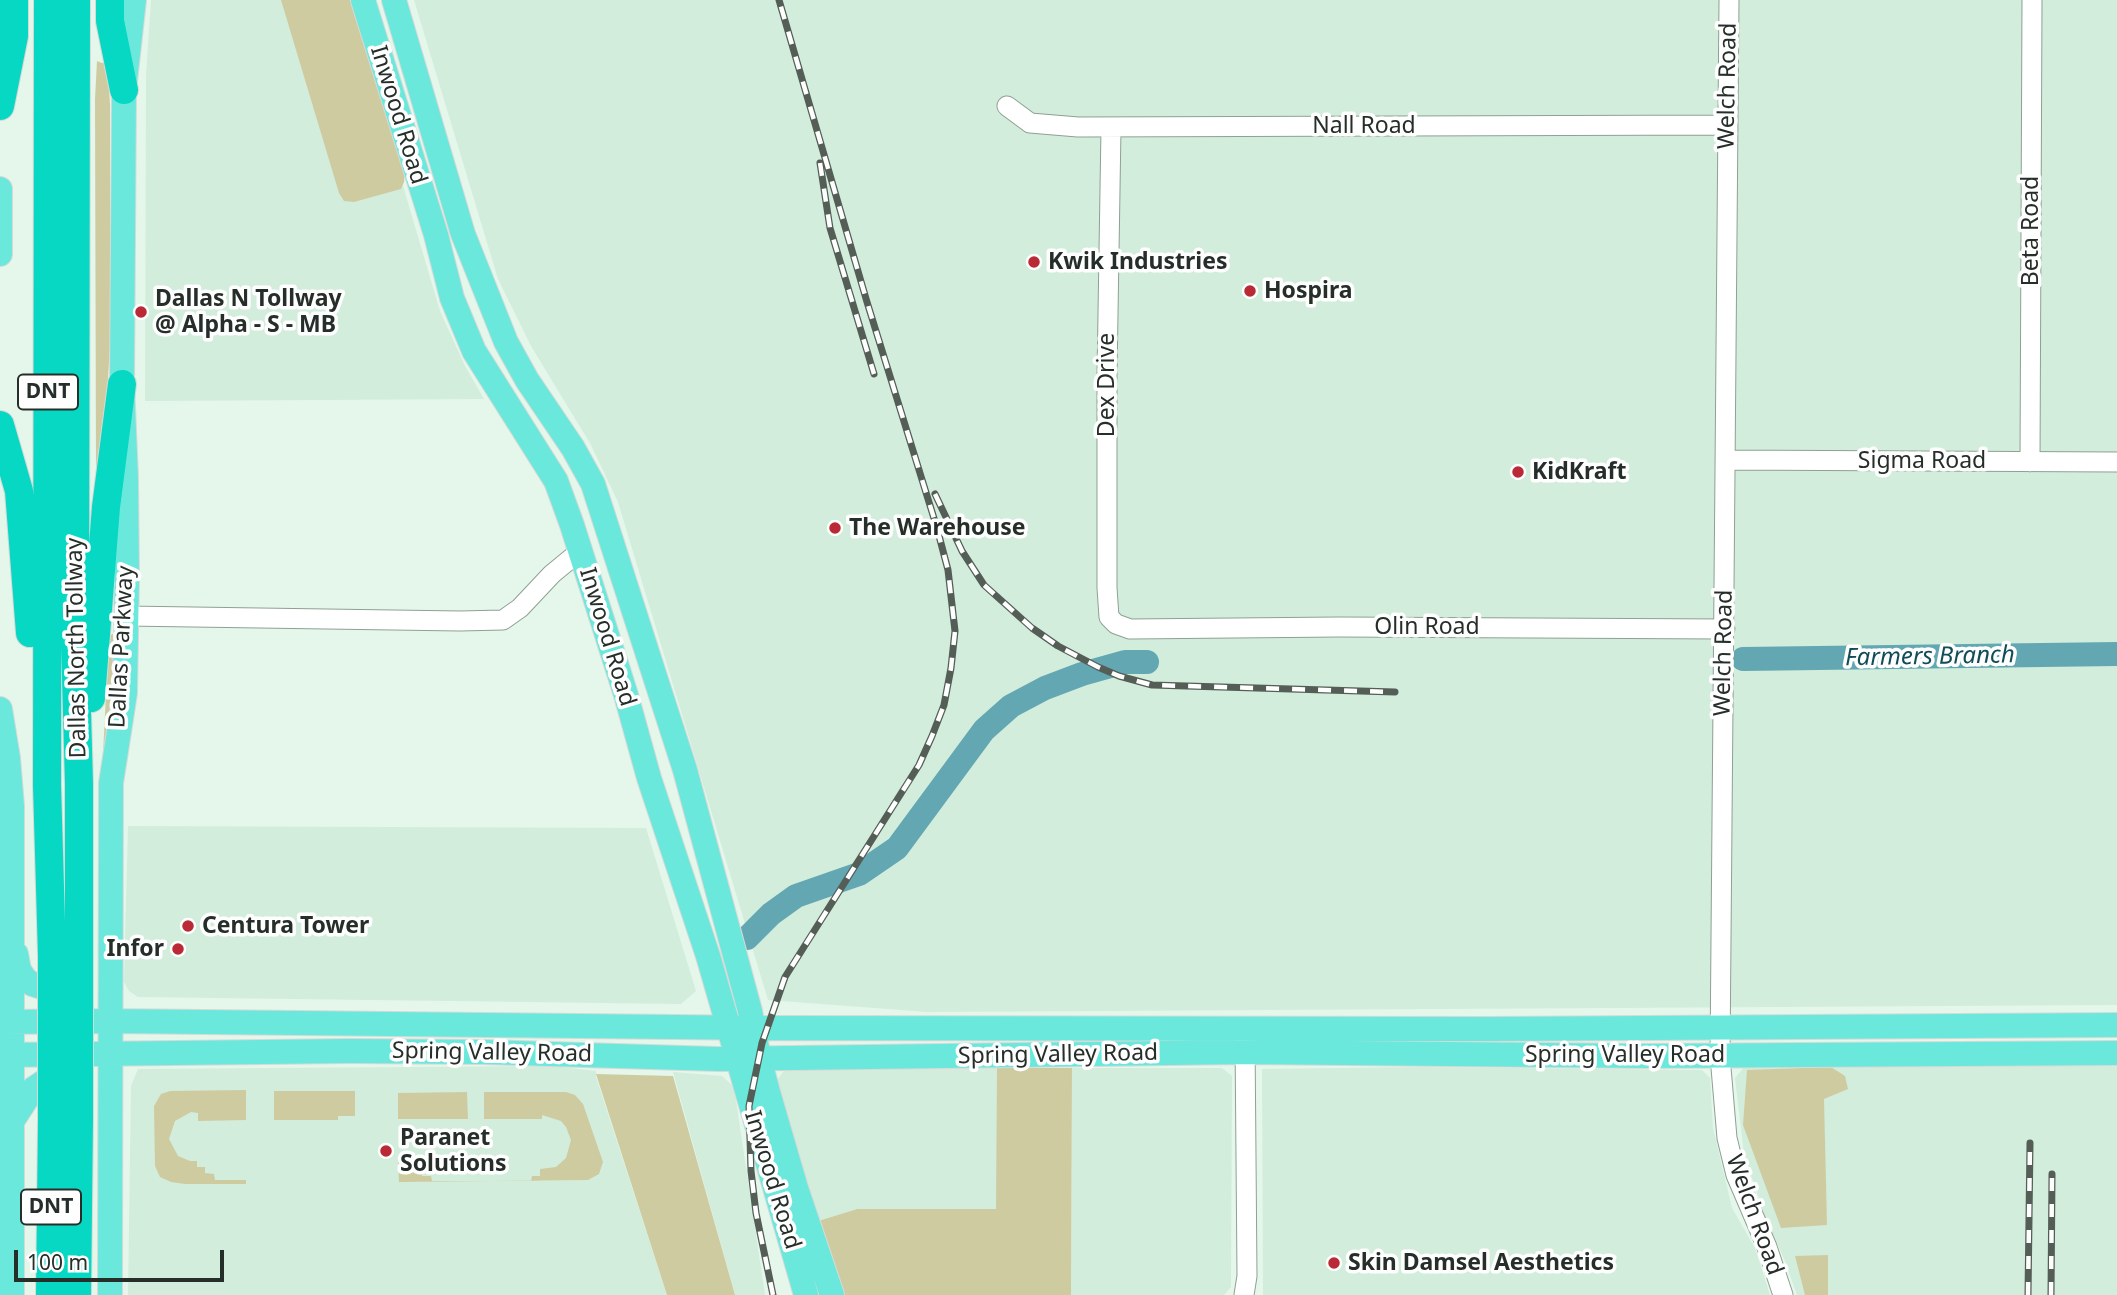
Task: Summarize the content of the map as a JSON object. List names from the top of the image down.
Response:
{
  "streets": {
    "highway": ["DNT", "Dallas North Tollway"],
    "main road": ["Inwood Road", "Dallas Parkway", "Spring Valley Road"],
    "street": [
      "Welch Road",
      "Nall Road",
      "Beta Road",
      "Dex Drive",
      "Sigma Road",
      "Olin Road"
    ]
  },
  "crossings": [
    ["Welch Road", "Nall Road"],
    ["Welch Road", "Sigma Road"],
    ["Welch Road", "Olin Road"],
    ["Welch Road", "Spring Valley Road"],
    ["Inwood Road", "Spring Valley Road"],
    ["Nall Road", "Dex Drive"],
    ["Beta Road", "Sigma Road"],
    ["Dex Drive", "Olin Road"],
    ["Dallas Parkway", "Spring Valley Road"]
  ],
  "water": ["Farmers Branch"],
  "places": [
    "Kwik Industries",
    "Hospira",
    "Dallas N Tollway @ Alpha - S - MB",
    "KidKraft",
    "The Warehouse",
    "Centura Tower",
    "Infor",
    "Paranet Solutions",
    "Skin Damsel Aesthetics"
  ],
  "scale_bar": "100 m"
}
